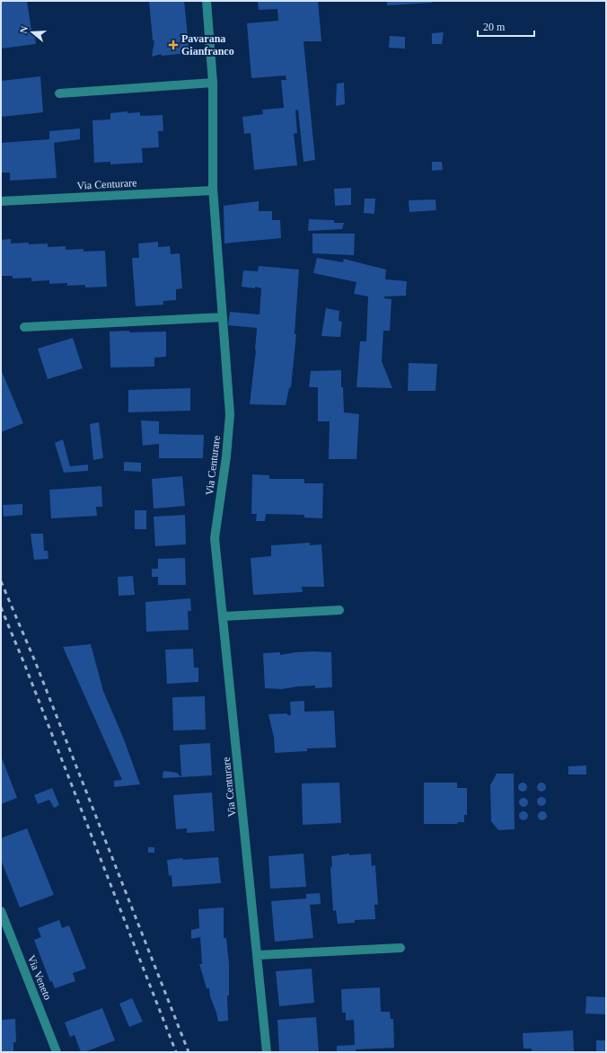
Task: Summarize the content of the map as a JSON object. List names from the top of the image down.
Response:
{
  "streets": {
    "street": ["Via Centurare", "Via Veneto"]
  },
  "places": {
    "health": ["Pavarana Gianfranco"]
  },
  "scale_bar": "20 m",
  "north": "left"
}
